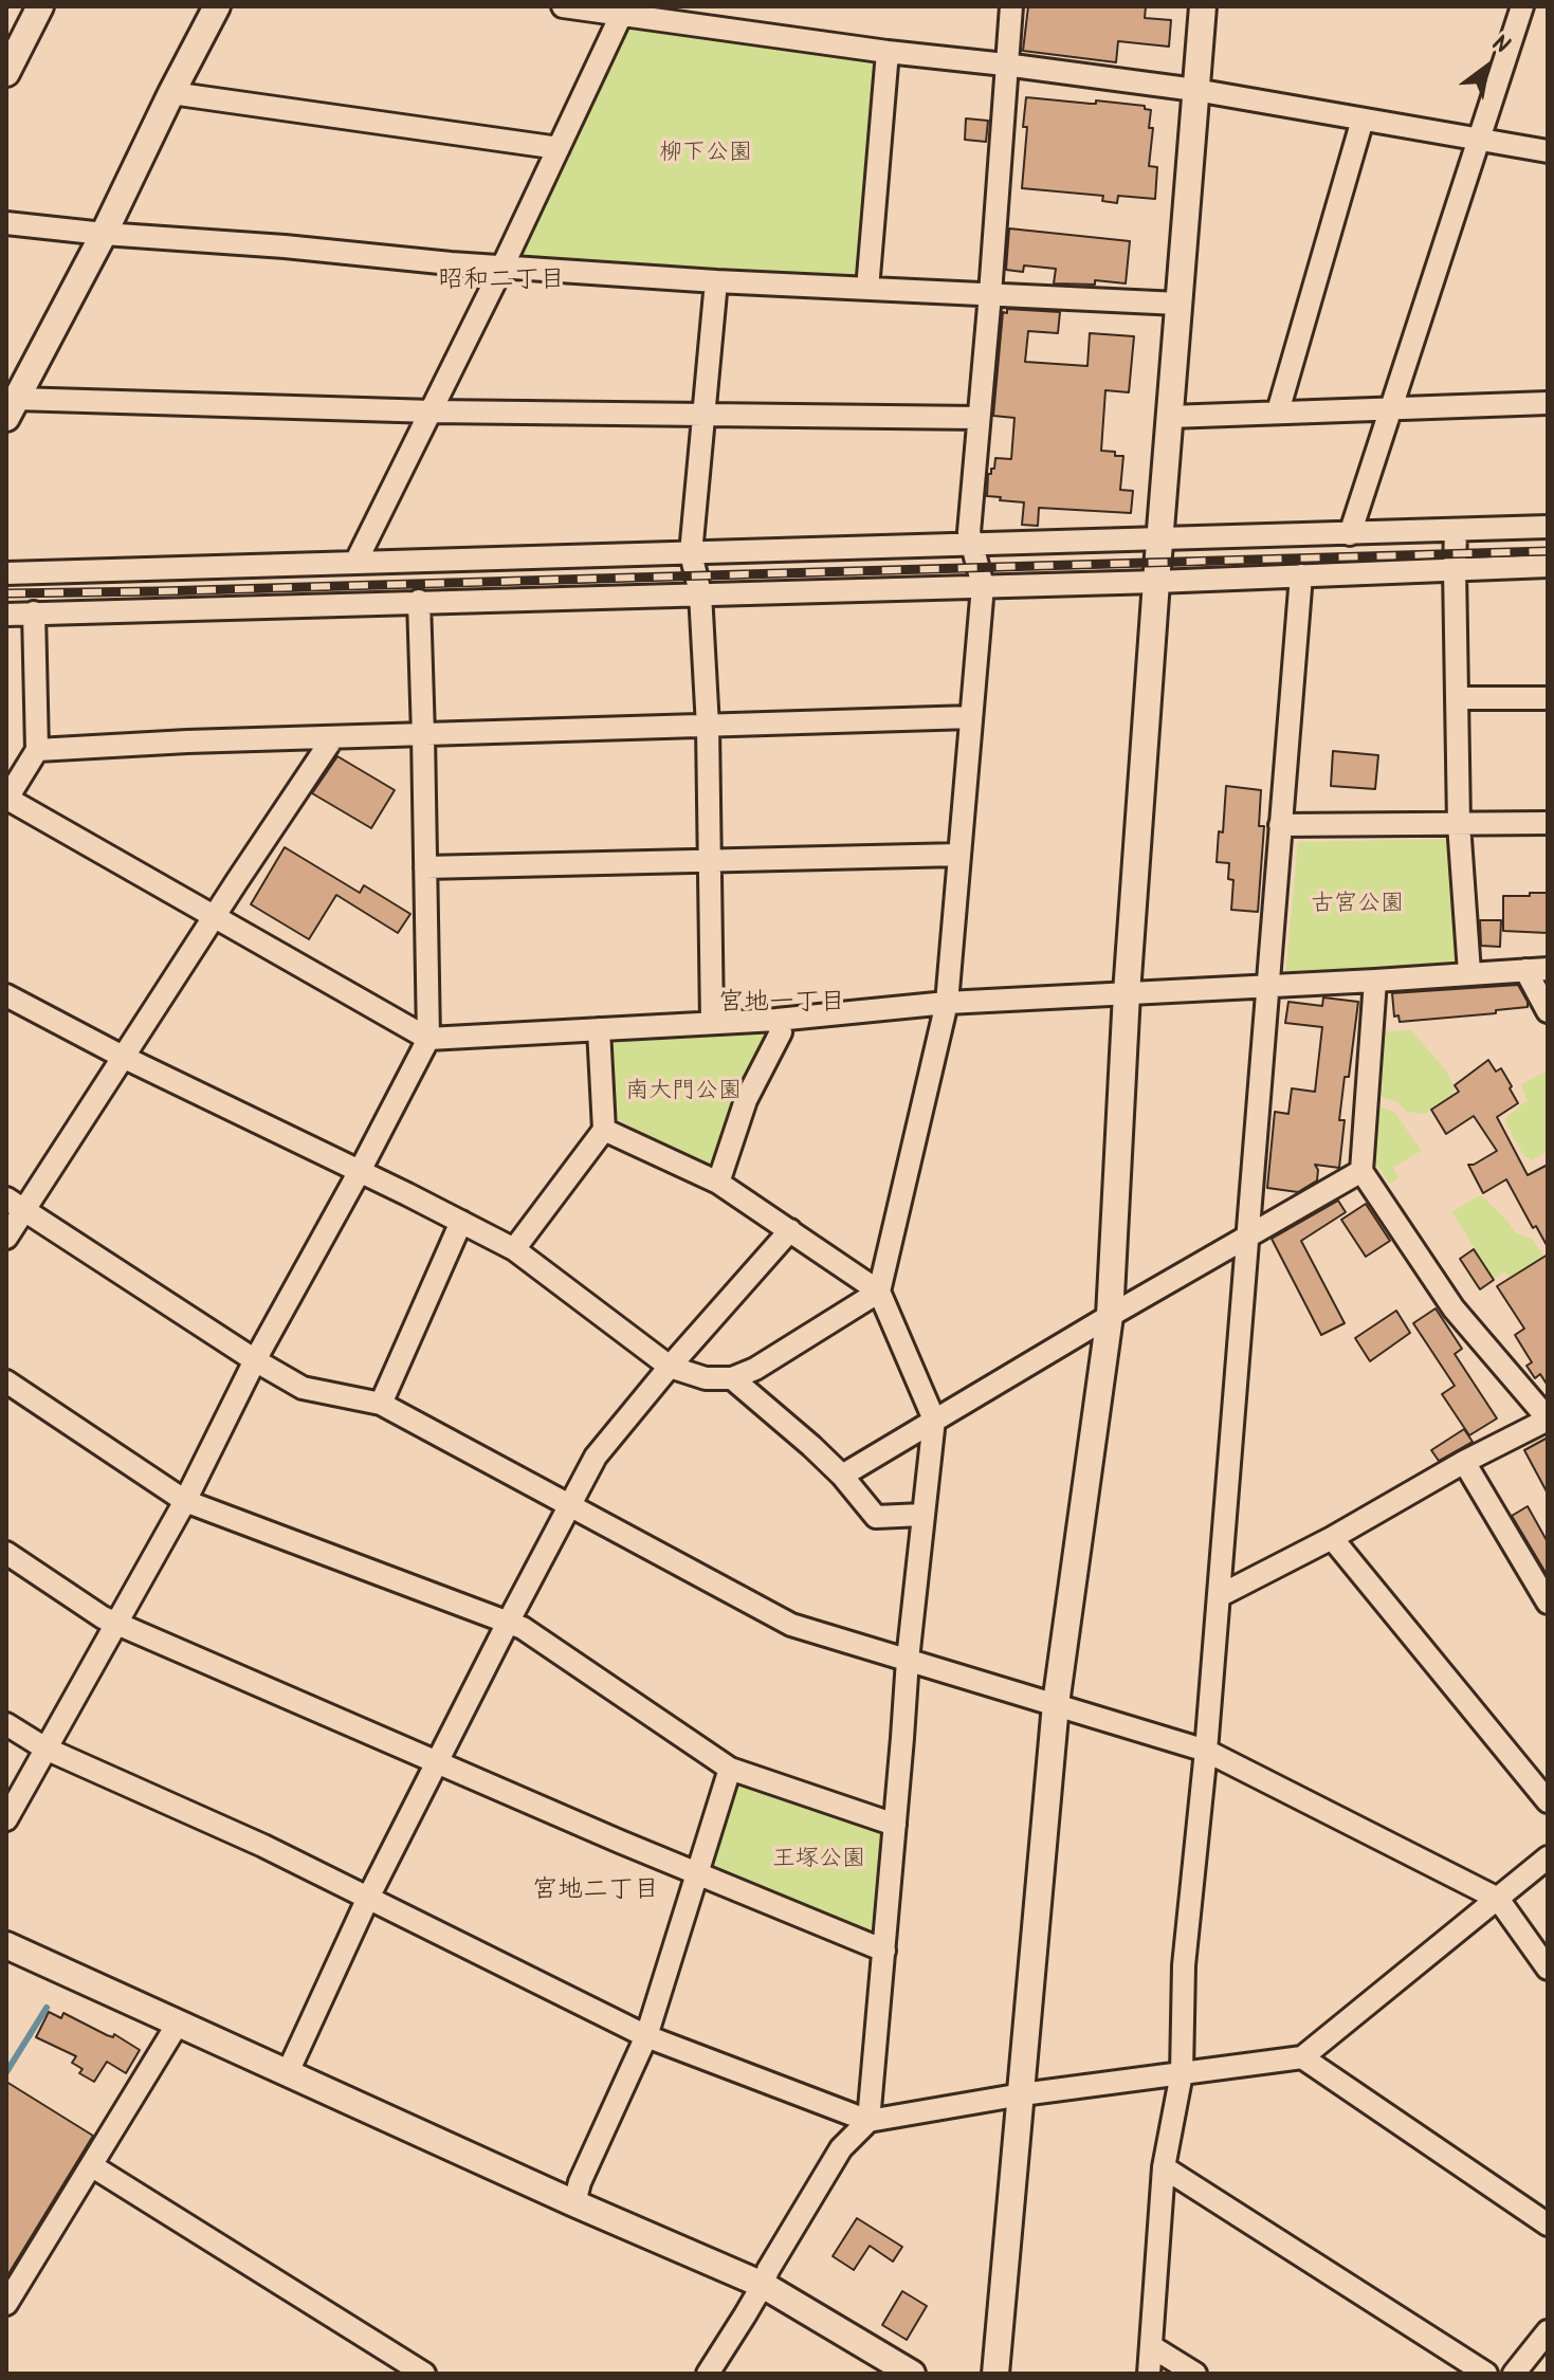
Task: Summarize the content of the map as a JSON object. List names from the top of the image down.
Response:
{
  "districts": ["昭和二丁目", "宮地一丁目", "宮地二丁目"],
  "parks": [
    "柳下公園",
    "古宮公園",
    "南大門公園",
    "王塚公園"
  ],
  "north": "top right"
}
